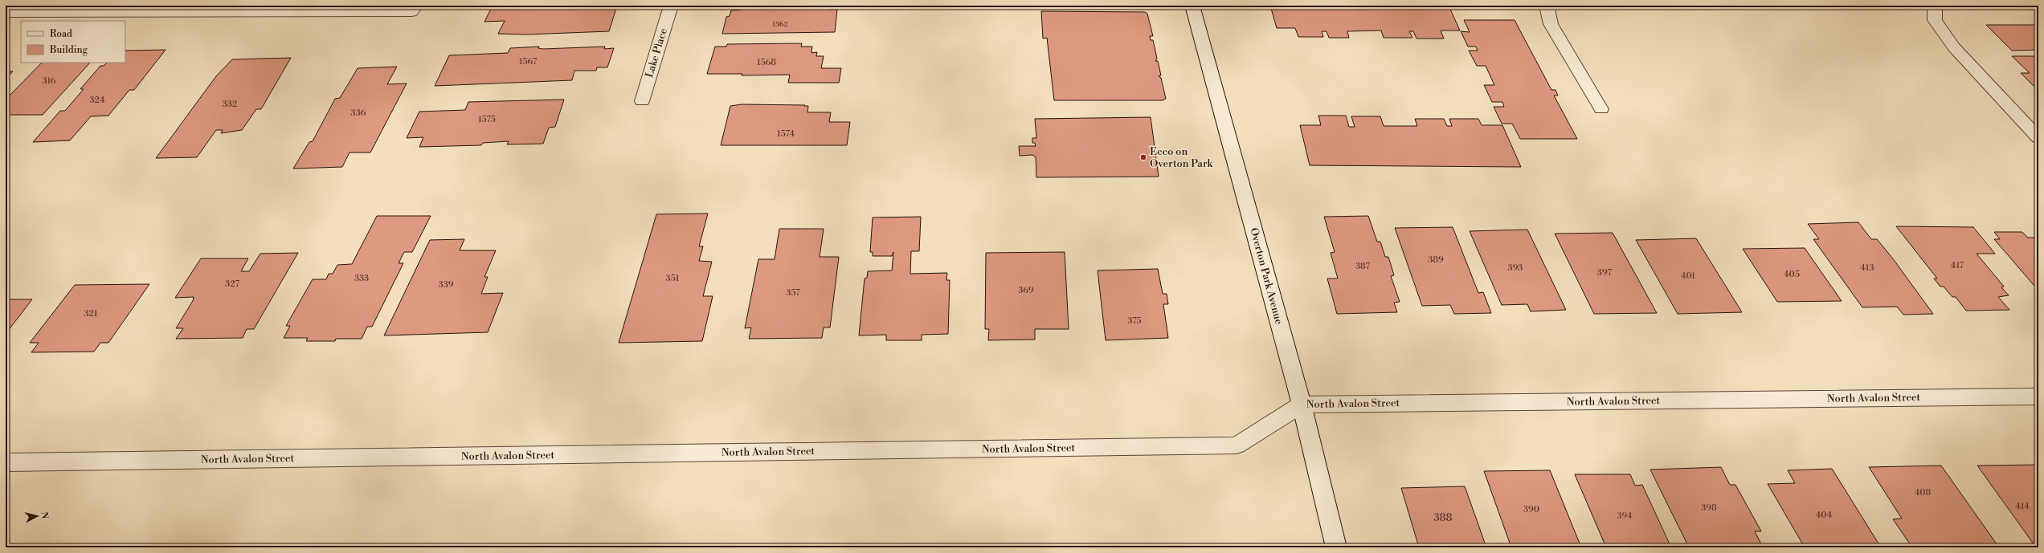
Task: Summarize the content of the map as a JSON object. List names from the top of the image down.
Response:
{
  "streets": {
    "street": ["Lake Place", "Overton Park Avenue", "North Avalon Street"]
  },
  "crossings": [
    ["Overton Park Avenue", "North Avalon Street"]
  ],
  "places": ["Ecco on Overton Park"],
  "house_numbers": [
    "1562",
    "1567",
    "1568",
    "316",
    "324",
    "332",
    "336",
    "1575",
    "1574",
    "389",
    "417",
    "387",
    "393",
    "413",
    "397",
    "405",
    "401",
    "333",
    "351",
    "327",
    "339",
    "369",
    "357",
    "321",
    "375",
    "408",
    "414",
    "398",
    "390",
    "404",
    "394",
    "388"
  ],
  "legend": ["Road", "Building"],
  "north": "right"
}
